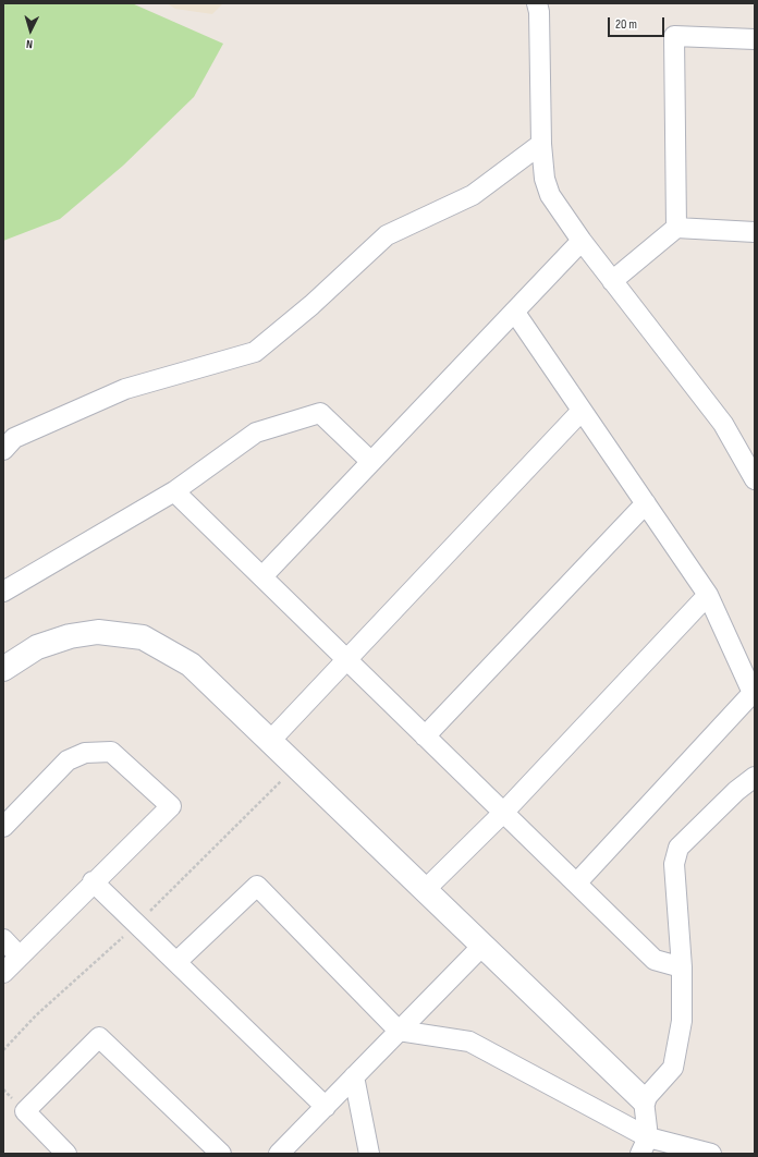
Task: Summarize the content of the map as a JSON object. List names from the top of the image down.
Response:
{
  "scale_bar": "20 m",
  "north": "bottom"
}
